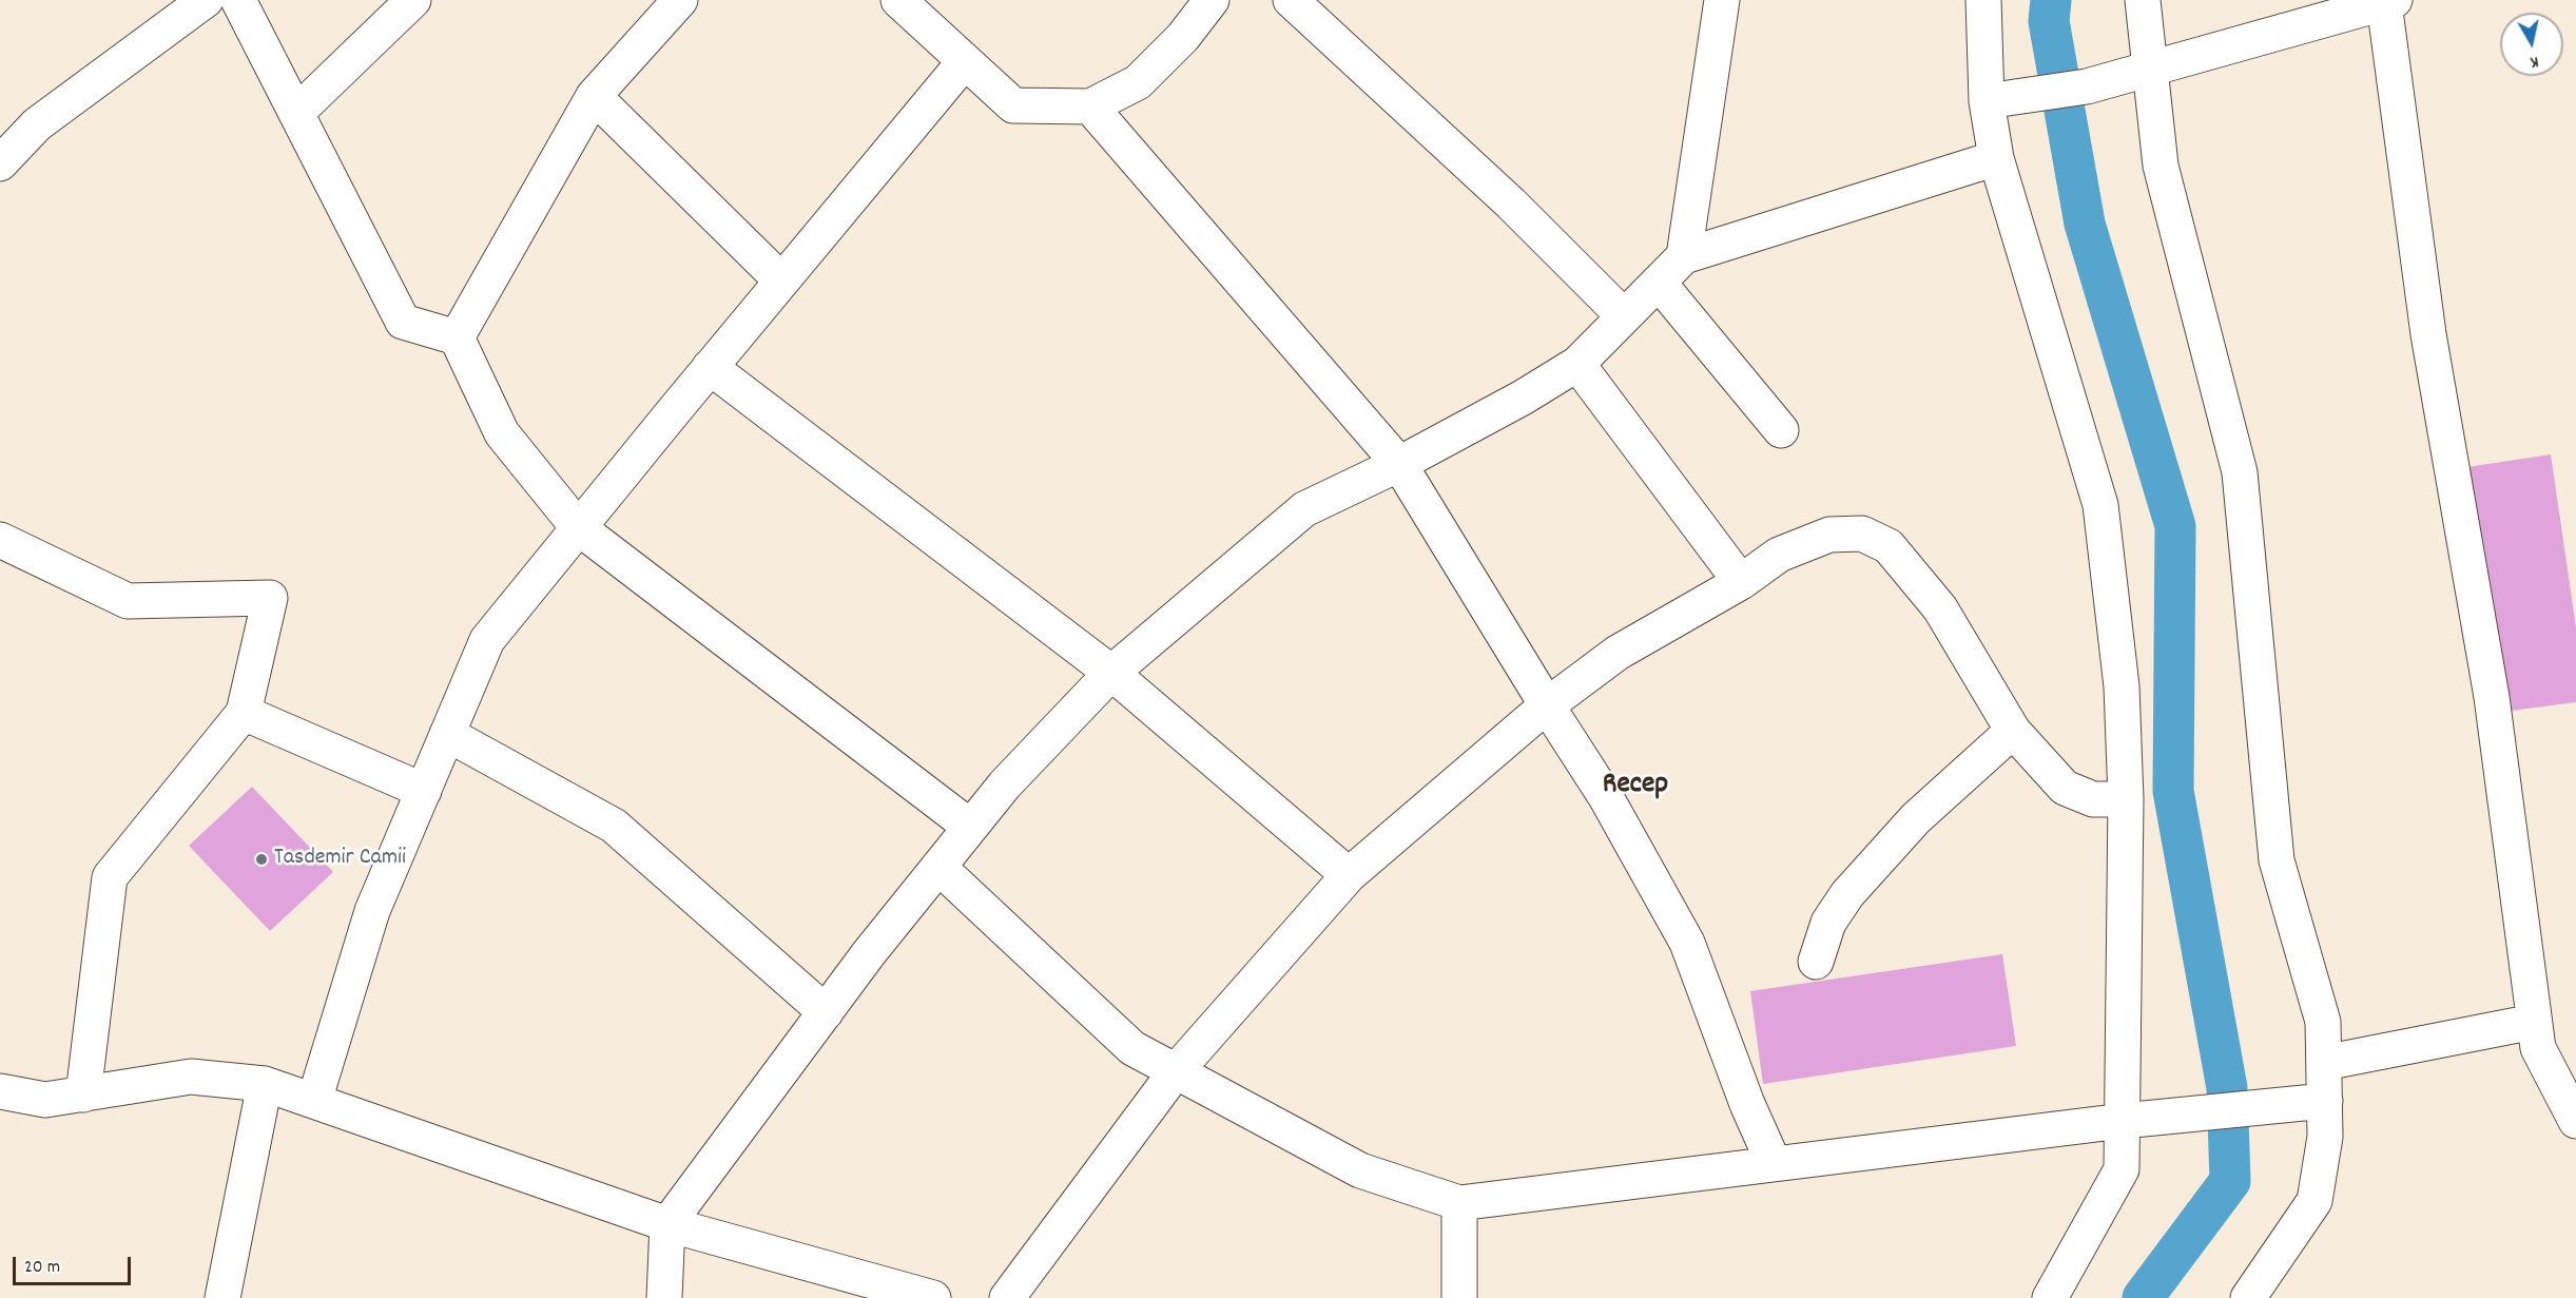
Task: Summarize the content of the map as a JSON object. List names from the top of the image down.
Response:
{
  "districts": ["Recep"],
  "places": ["Tasdemir Camii"],
  "scale_bar": "20 m",
  "north": "bottom"
}
